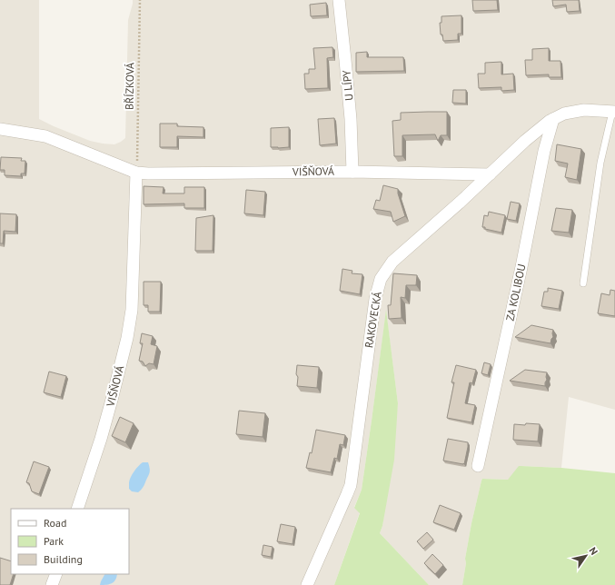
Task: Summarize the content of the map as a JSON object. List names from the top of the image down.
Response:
{
  "streets": {
    "street": [
      "U LÍPY",
      "VIŠŇOVÁ",
      "ZA KOLIBOU",
      "RAKOVECKÁ"
    ],
    "path": ["BŘÍZKOVÁ"]
  },
  "crossings": [
    ["U LÍPY", "VIŠŇOVÁ"],
    ["BŘÍZKOVÁ", "VIŠŇOVÁ"],
    ["VIŠŇOVÁ", "RAKOVECKÁ"],
    ["ZA KOLIBOU", "RAKOVECKÁ"]
  ],
  "legend": ["Road", "Park", "Building"],
  "north": "top right"
}
